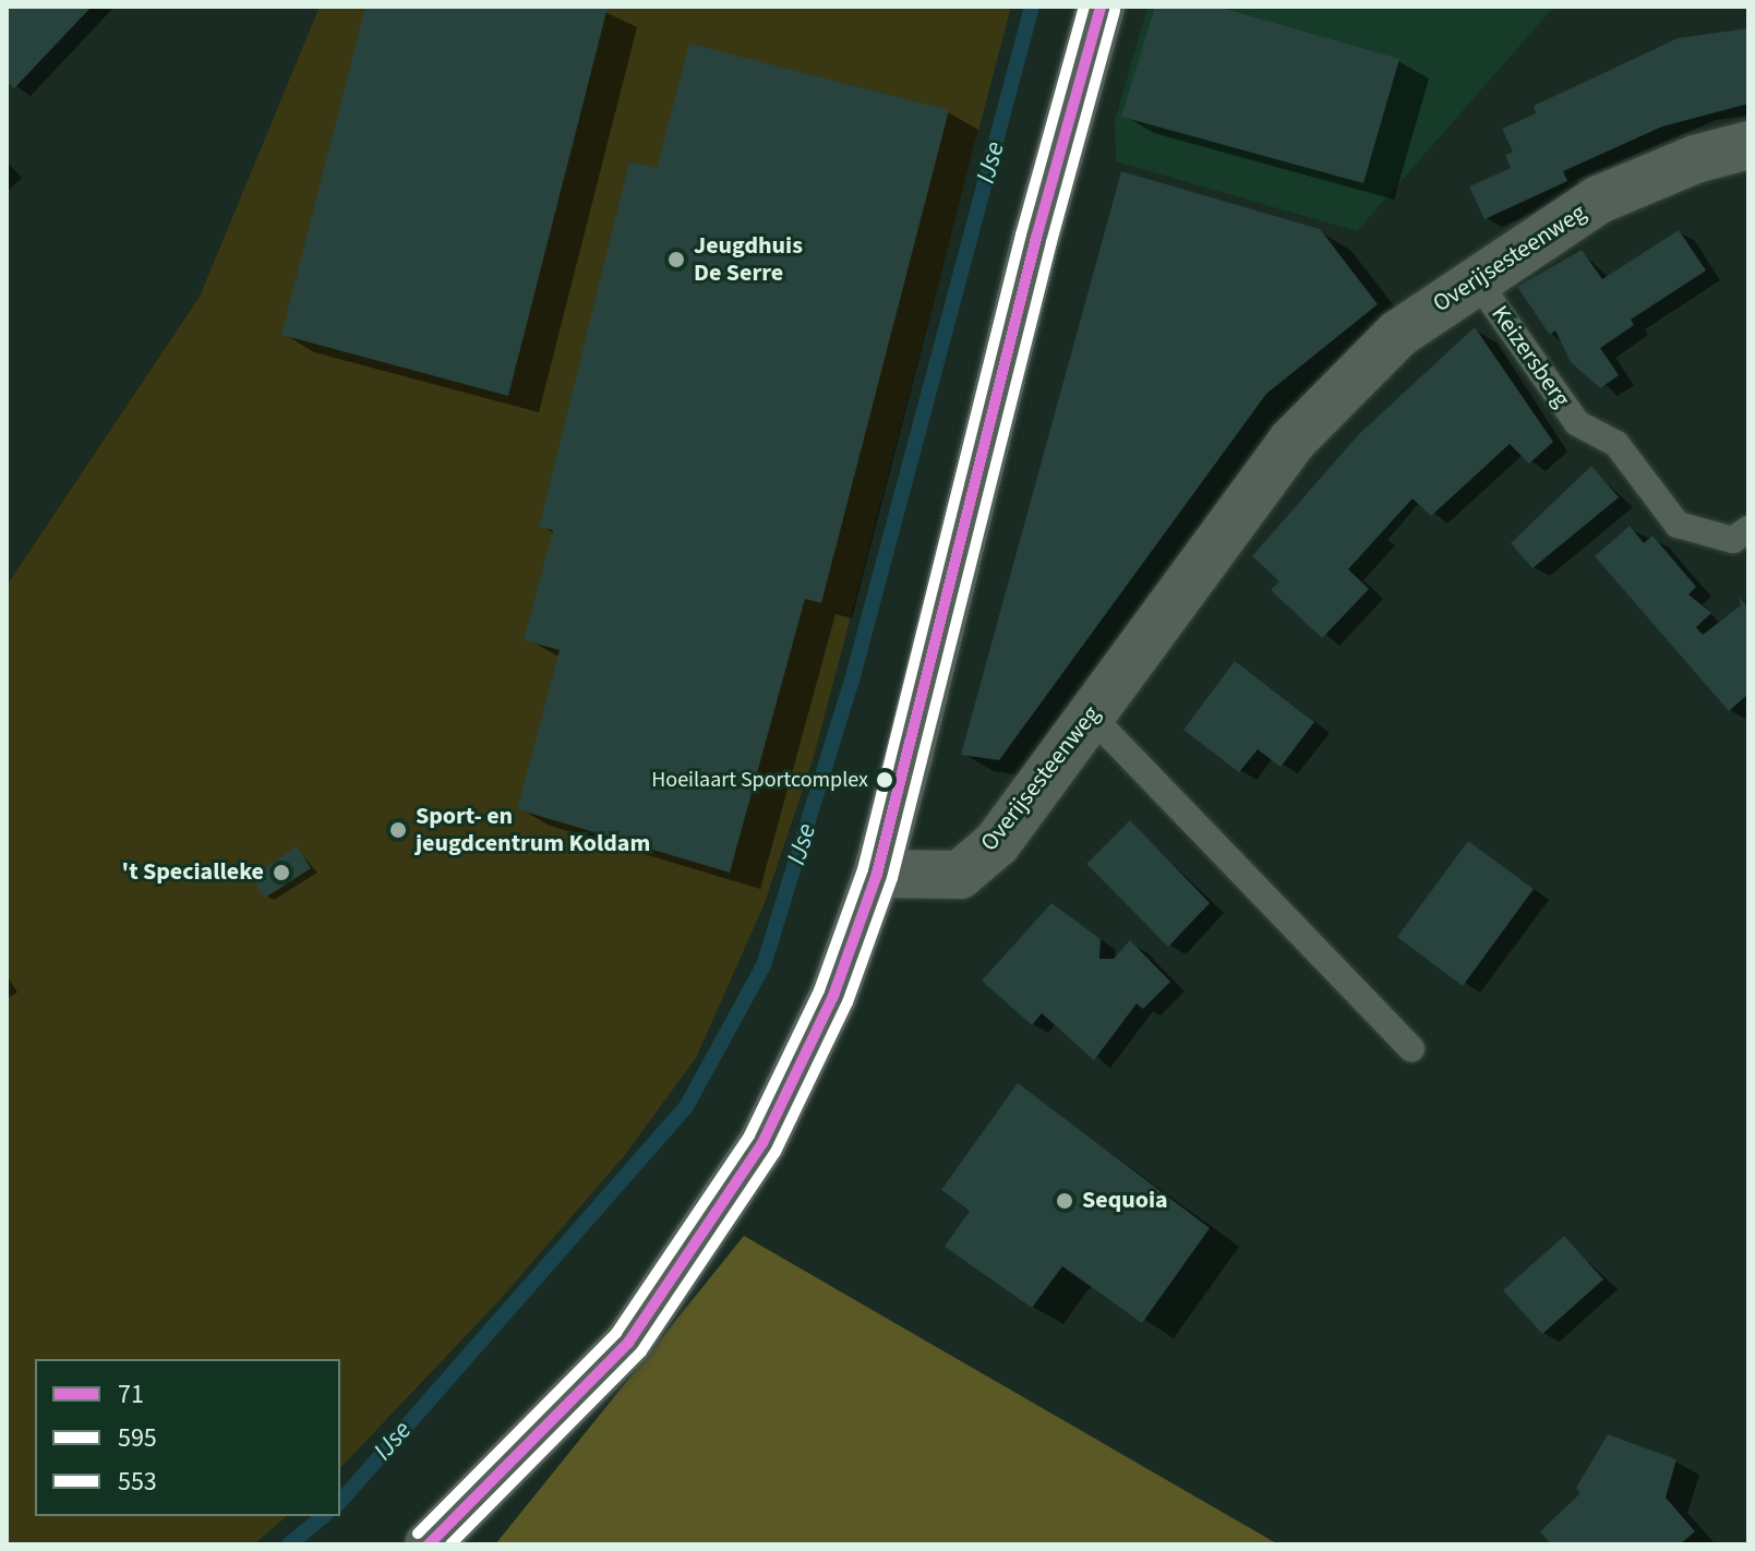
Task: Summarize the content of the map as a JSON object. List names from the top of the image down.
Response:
{
  "streets": {
    "main road": ["Overijsesteenweg"],
    "lane": ["Keizersberg"]
  },
  "crossings": [
    ["Overijsesteenweg", "Keizersberg"]
  ],
  "water": ["IJse"],
  "places": [
    "Jeugdhuis De Serre",
    "Hoeilaart Sportcomplex",
    "Sport- en jeugdcentrum Koldam",
    "'t Specialleke",
    "Sequoia"
  ],
  "lines": ["transit line 71", "transit line 553", "transit line 595"],
  "legend": ["71", "595", "553"]
}
